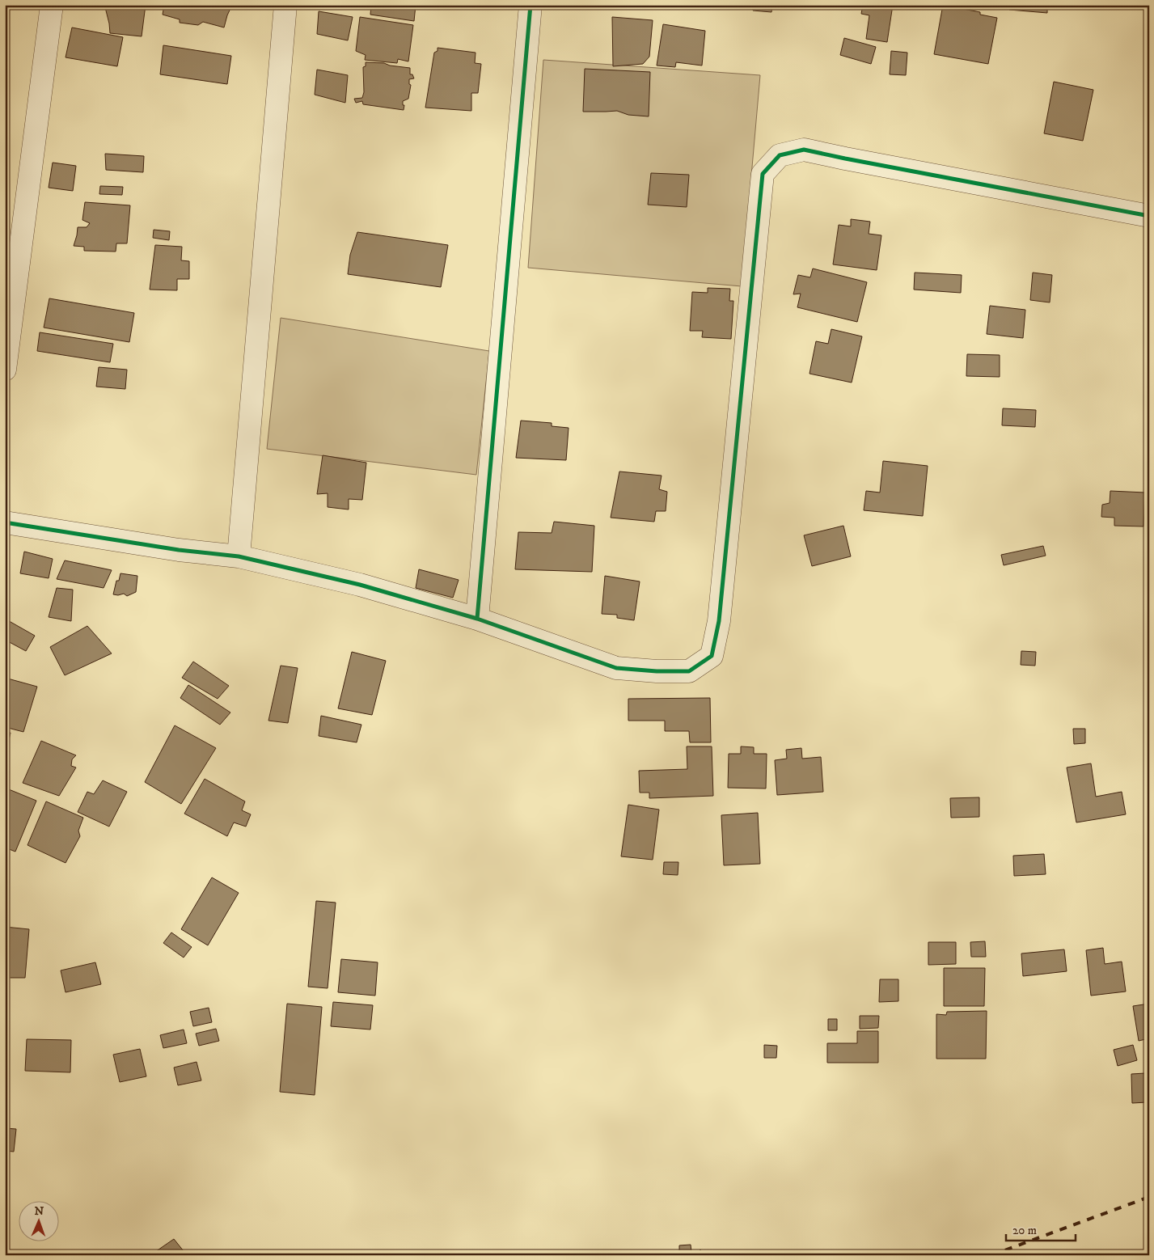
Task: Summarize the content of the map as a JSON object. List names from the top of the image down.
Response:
{
  "scale_bar": "20 m",
  "north": "top"
}
